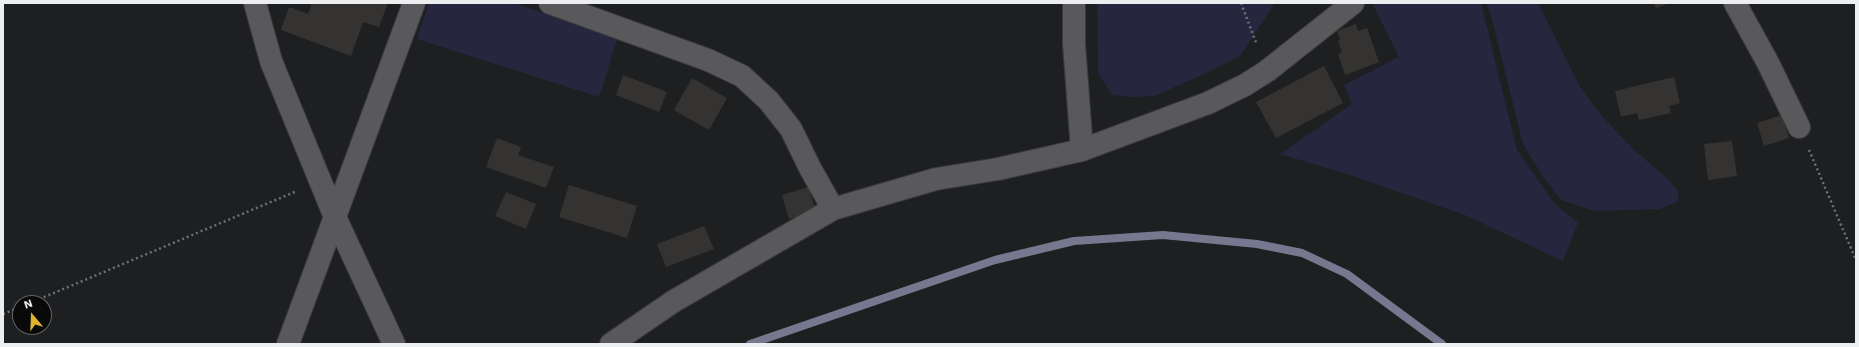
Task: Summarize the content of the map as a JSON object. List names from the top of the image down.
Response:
{
  "north": "top"
}
